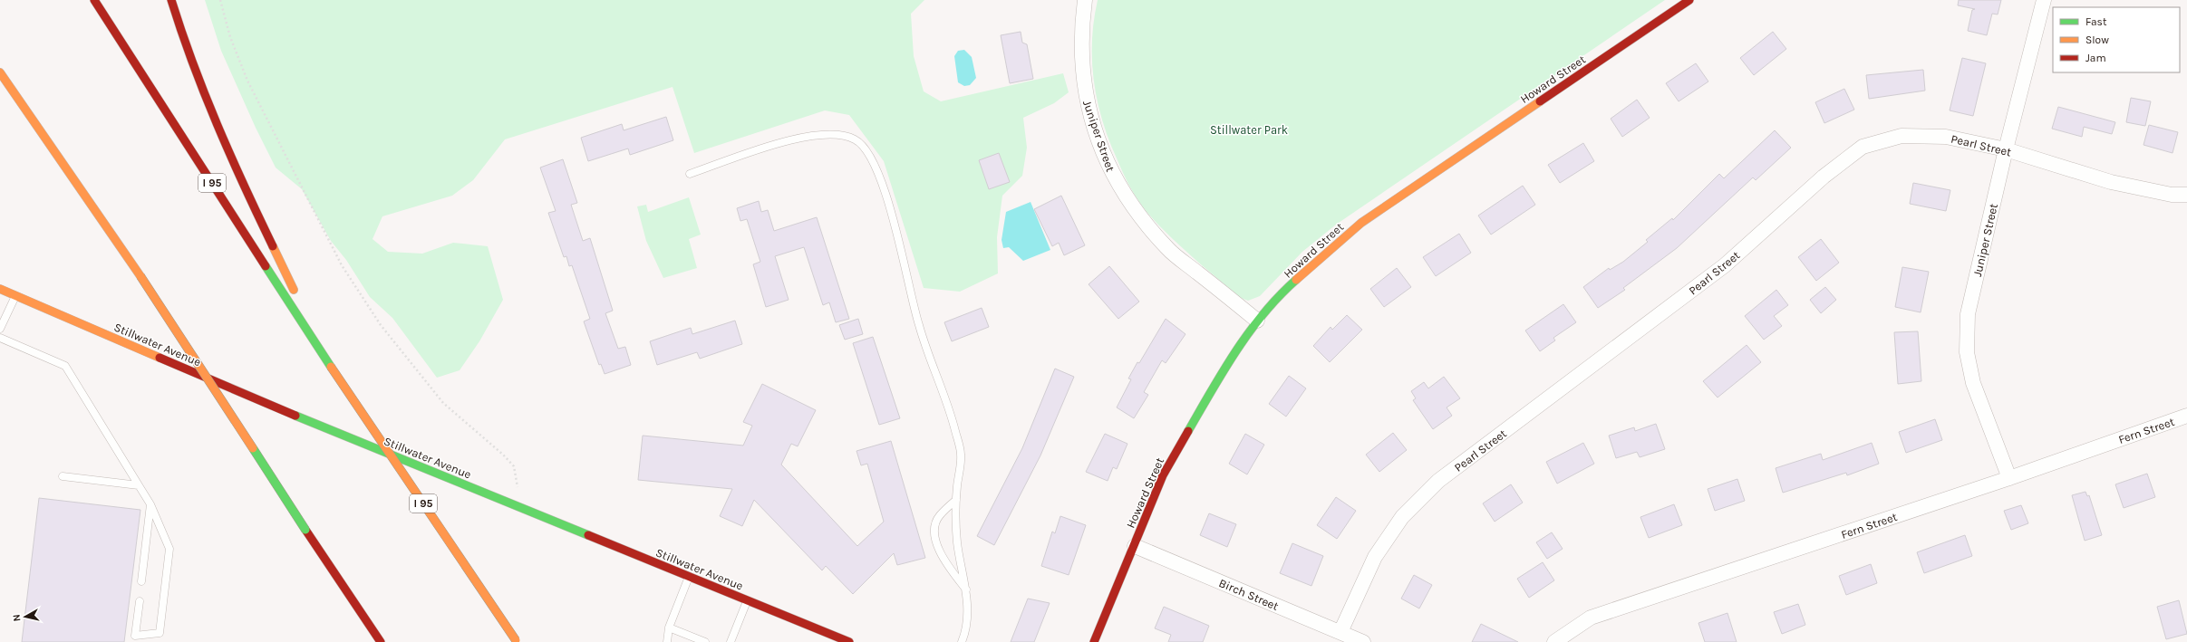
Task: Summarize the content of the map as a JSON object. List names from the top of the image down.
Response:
{
  "streets": {
    "main road": ["Howard Street", "I 95", "Stillwater Avenue"],
    "street": [
      "Juniper Street",
      "Pearl Street",
      "Fern Street",
      "Birch Street"
    ]
  },
  "crossings": [
    ["Howard Street", "Juniper Street"],
    ["Howard Street", "Birch Street"],
    ["Juniper Street", "Pearl Street"],
    ["Juniper Street", "Fern Street"],
    ["Pearl Street", "Birch Street"]
  ],
  "parks": ["Stillwater Park"],
  "legend": ["Fast", "Slow", "Jam"],
  "north": "left"
}
